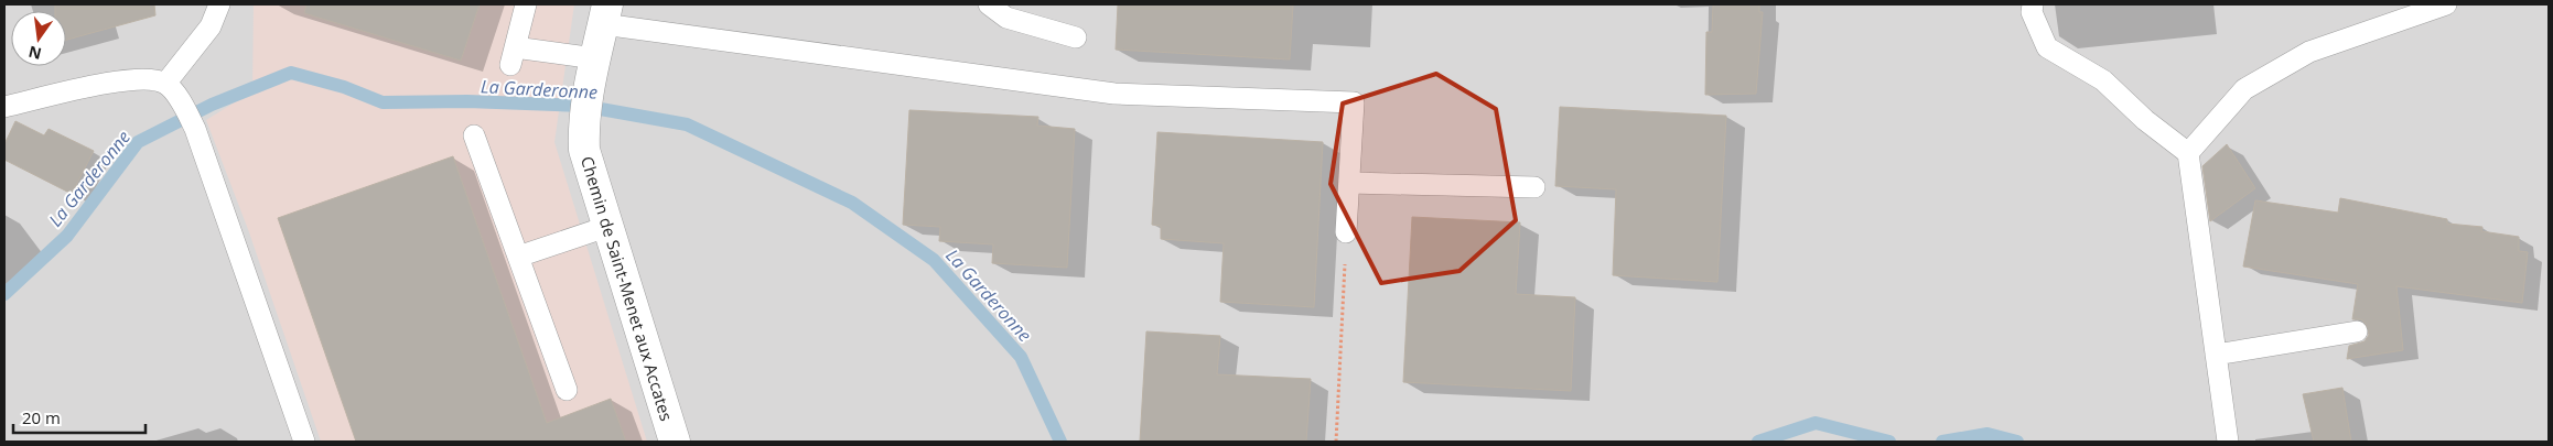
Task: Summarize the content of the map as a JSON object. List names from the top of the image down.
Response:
{
  "streets": {
    "street": ["Chemin de Saint-Menet aux Accates"]
  },
  "water": ["La Garderonne"],
  "scale_bar": "20 m",
  "north": "bottom"
}
